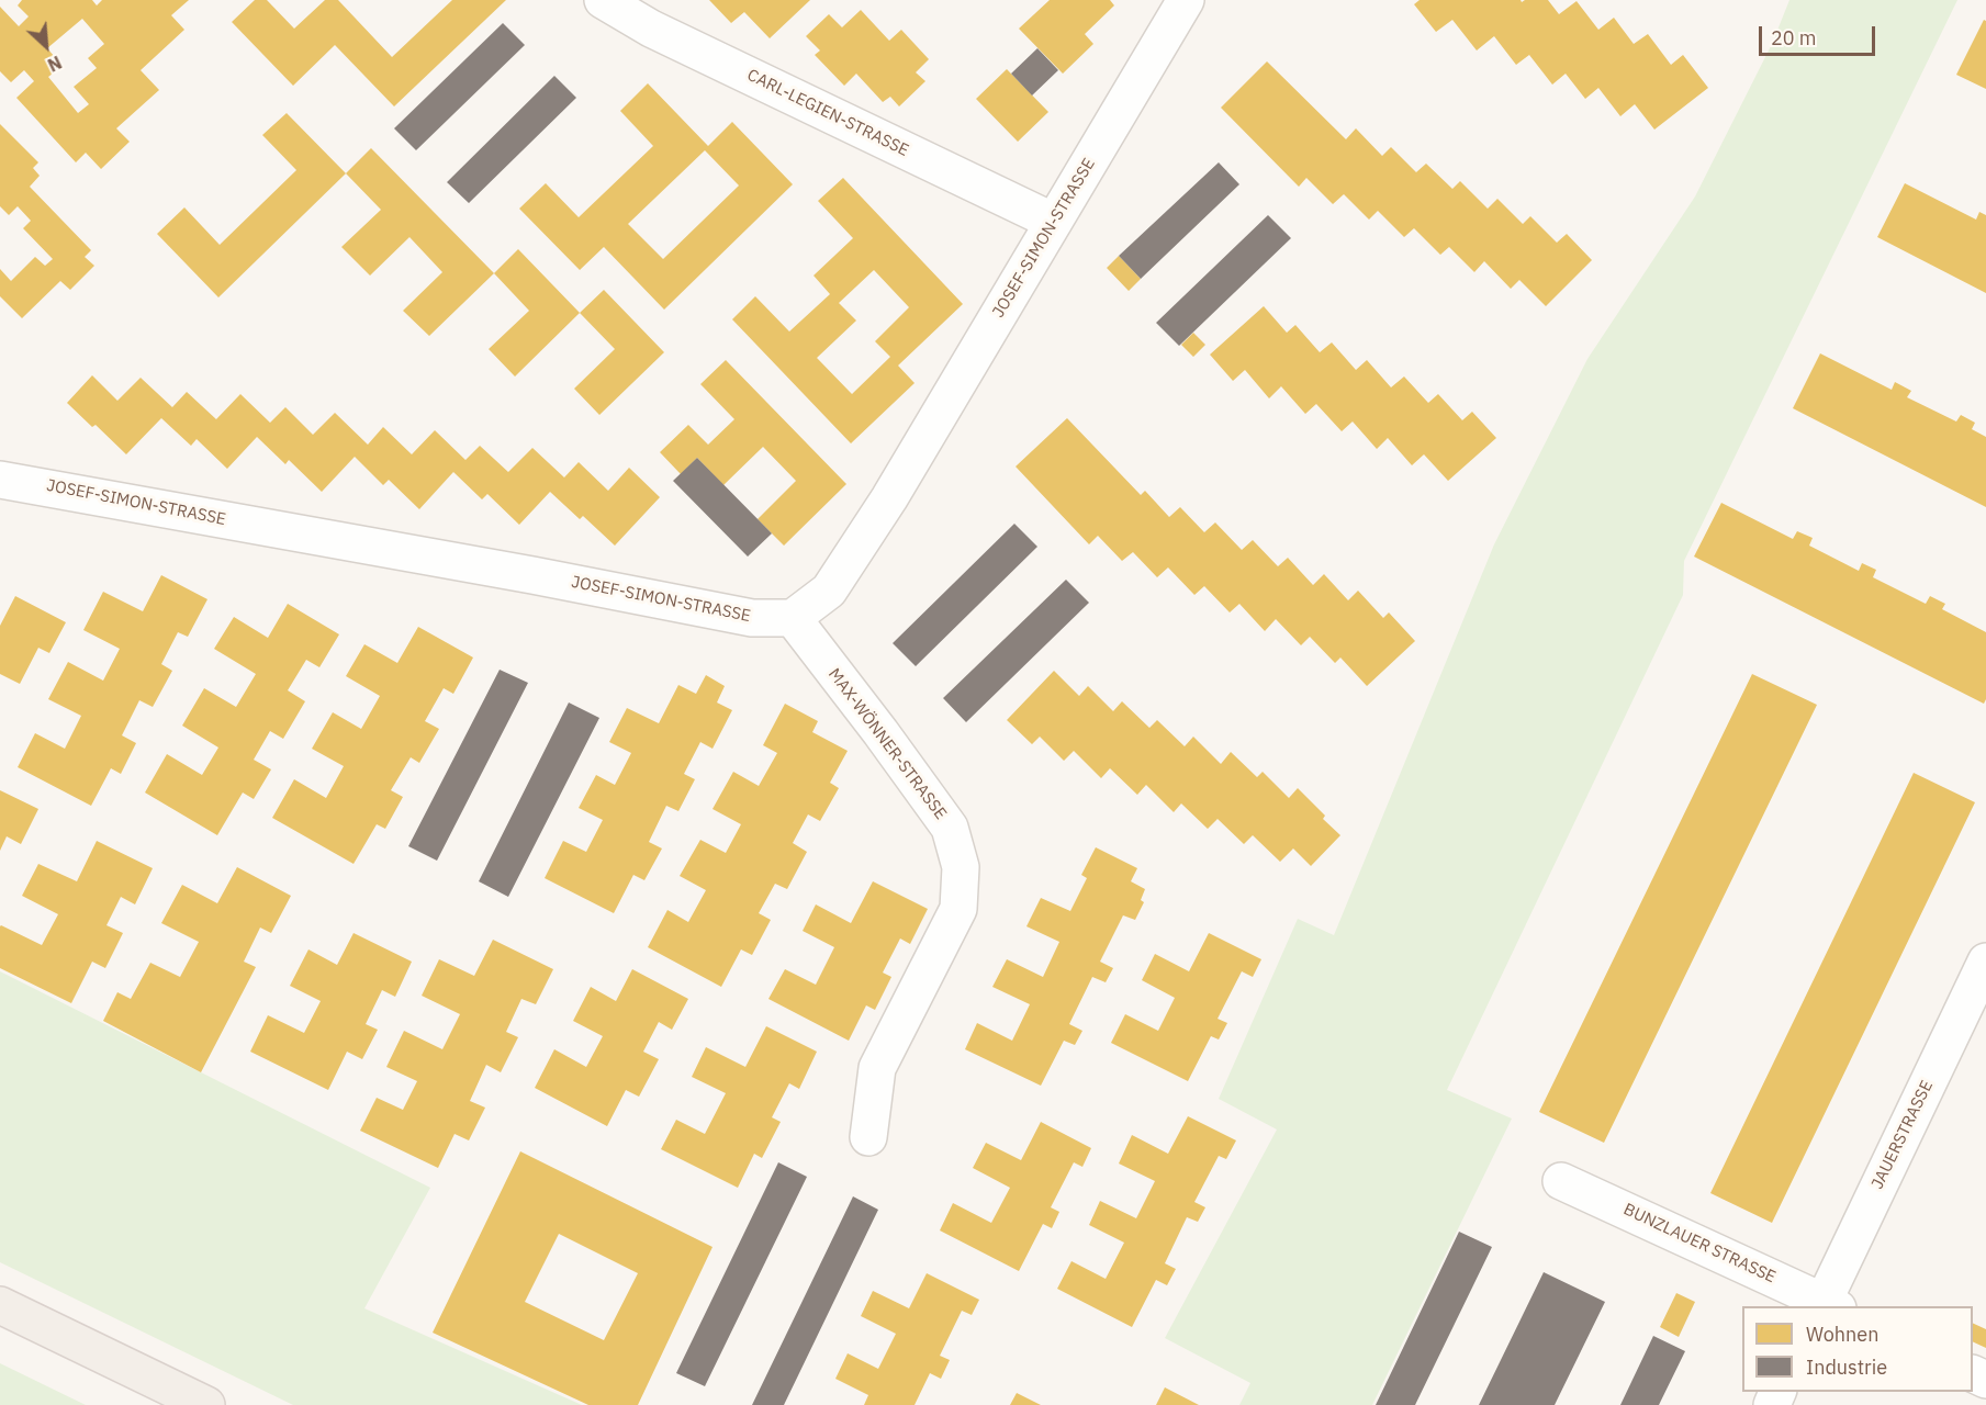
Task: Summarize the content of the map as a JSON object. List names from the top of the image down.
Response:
{
  "streets": {
    "street": [
      "CARL-LEGIEN-STRASSE",
      "JOSEF-SIMON-STRASSE",
      "MAX-WÖNNER-STRASSE",
      "JAUERSTRASSE",
      "BUNZLAUER STRASSE"
    ]
  },
  "crossings": [
    ["CARL-LEGIEN-STRASSE", "JOSEF-SIMON-STRASSE"],
    ["JOSEF-SIMON-STRASSE", "MAX-WÖNNER-STRASSE"],
    ["JAUERSTRASSE", "BUNZLAUER STRASSE"]
  ],
  "legend": ["Wohnen", "Industrie"],
  "scale_bar": "20 m",
  "north": "bottom right"
}
